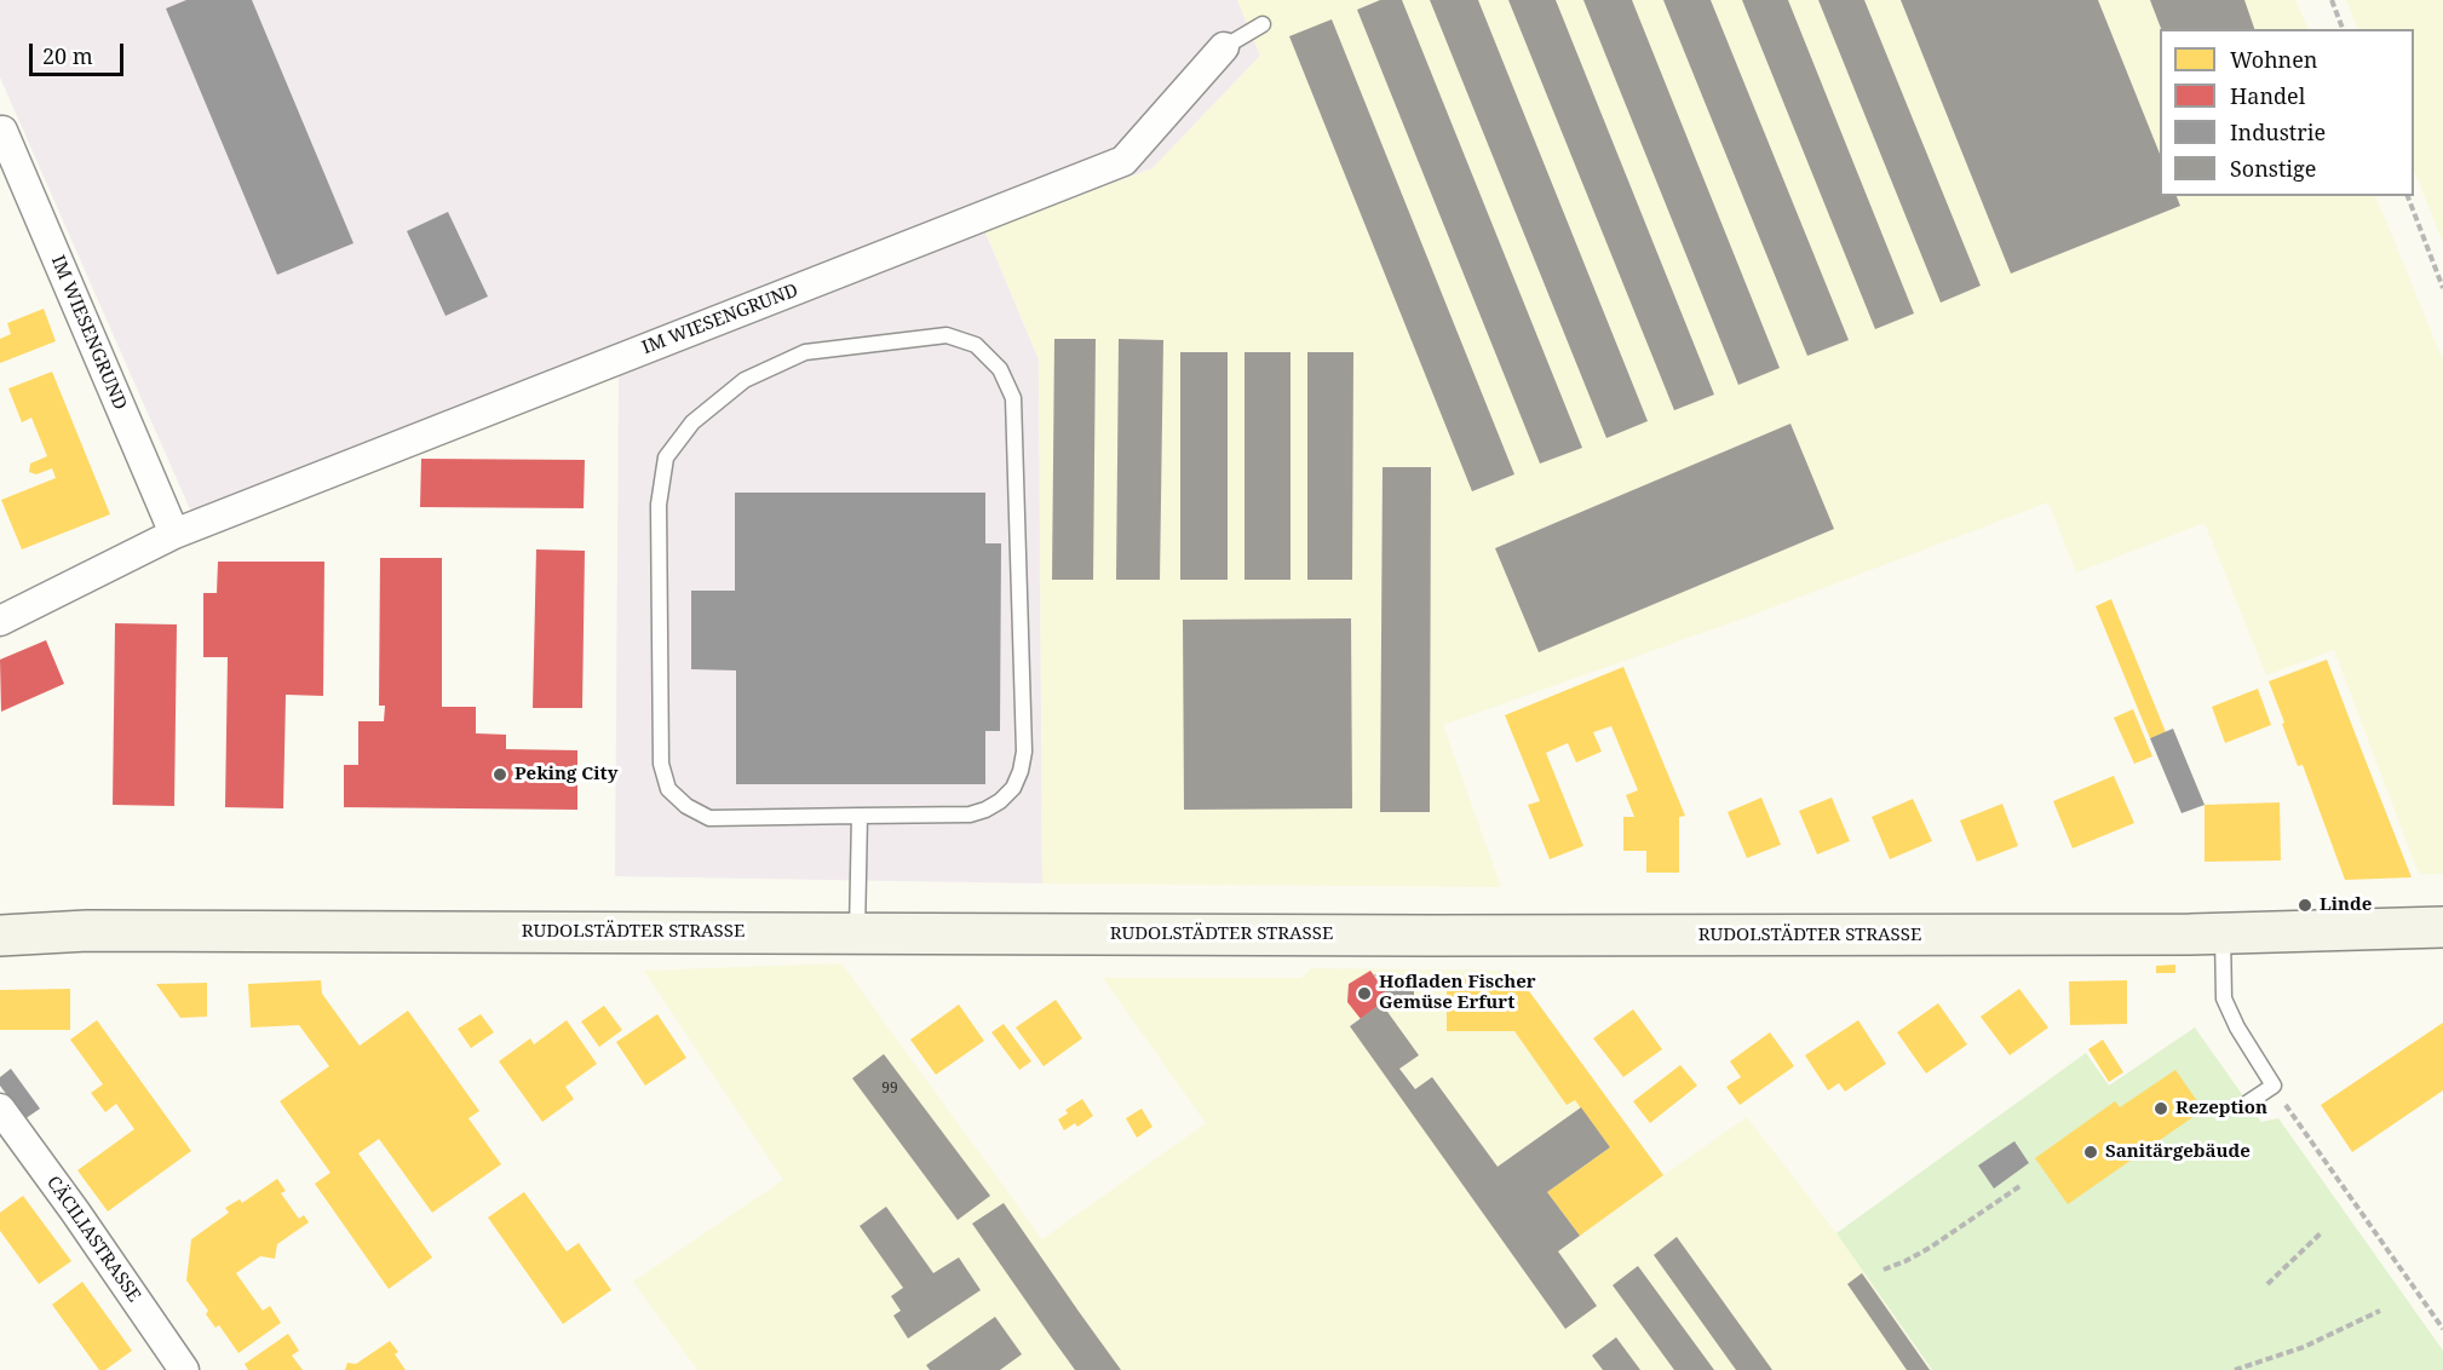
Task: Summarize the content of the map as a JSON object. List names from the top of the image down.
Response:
{
  "streets": {
    "street": ["IM WIESENGRUND", "RUDOLSTÄDTER STRASSE", "CÄCILIASTRASSE"]
  },
  "places": [
    "Peking City",
    "Linde",
    "Hofladen Fischer Gemüse Erfurt",
    "Rezeption",
    "Sanitärgebäude"
  ],
  "house_numbers": ["99"],
  "legend": [
    "Wohnen",
    "Handel",
    "Industrie",
    "Sonstige"
  ],
  "scale_bar": "20 m"
}
